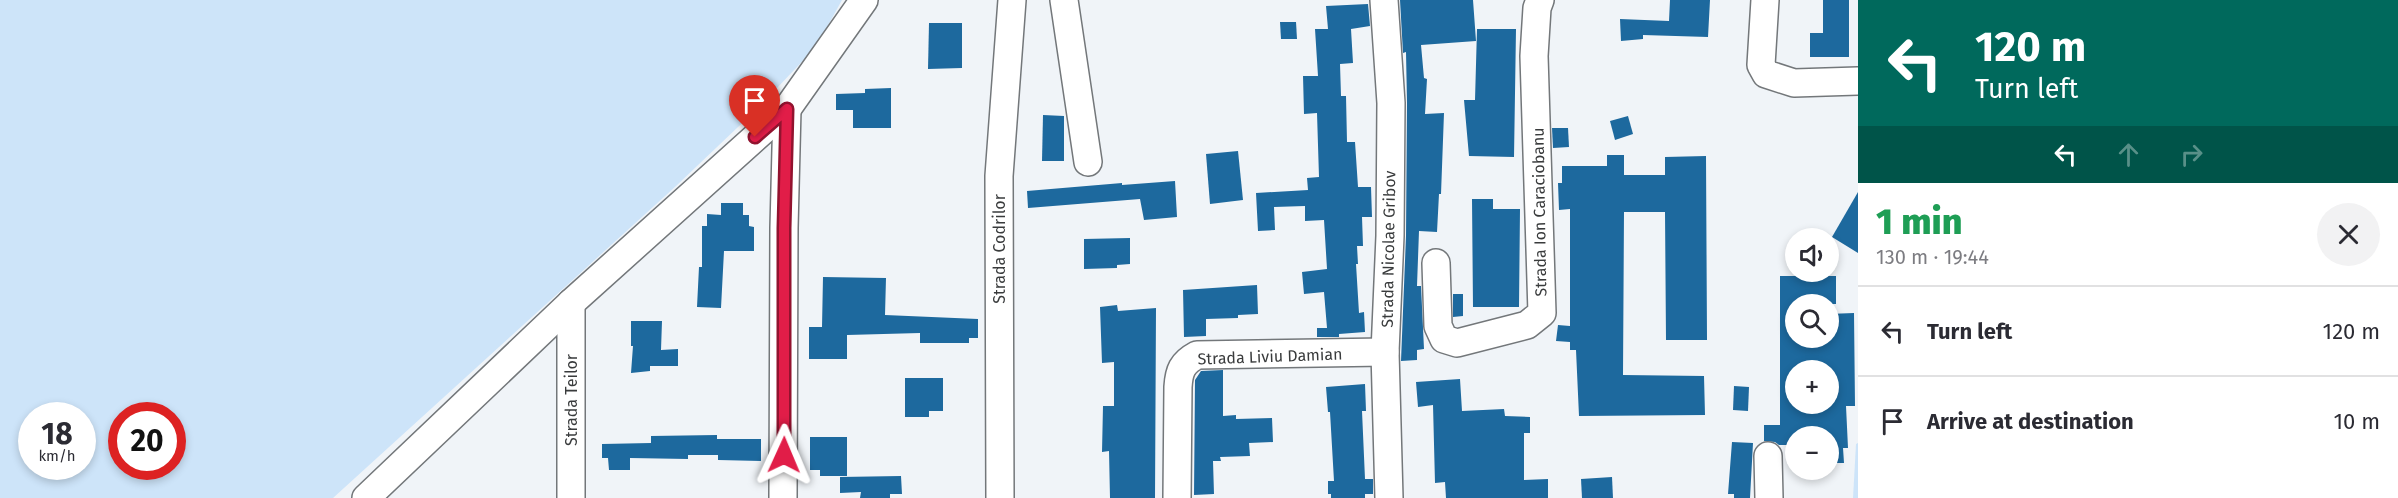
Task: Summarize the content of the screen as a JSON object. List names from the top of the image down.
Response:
{
  "streets": {
    "street": [
      "Strada Ion Caraciobanu",
      "Strada Codrilor",
      "Strada Nicolae Gribov",
      "Strada Liviu Damian",
      "Strada Teilor"
    ]
  },
  "crossings": [
    ["Strada Nicolae Gribov", "Strada Liviu Damian"]
  ],
  "page": {
    "turn": ["120 m", "Turn left"],
    "heading": ["1 min", "130 m · 19:44"],
    "map_buttons": ["+", "−"],
    "list": [
      {
        "name": "Turn left",
        "value": "120 m"
      },
      {
        "name": "Arrive at destination",
        "value": "10 m"
      }
    ],
    "speed": "18 km/h",
    "limit": "20"
  }
}
